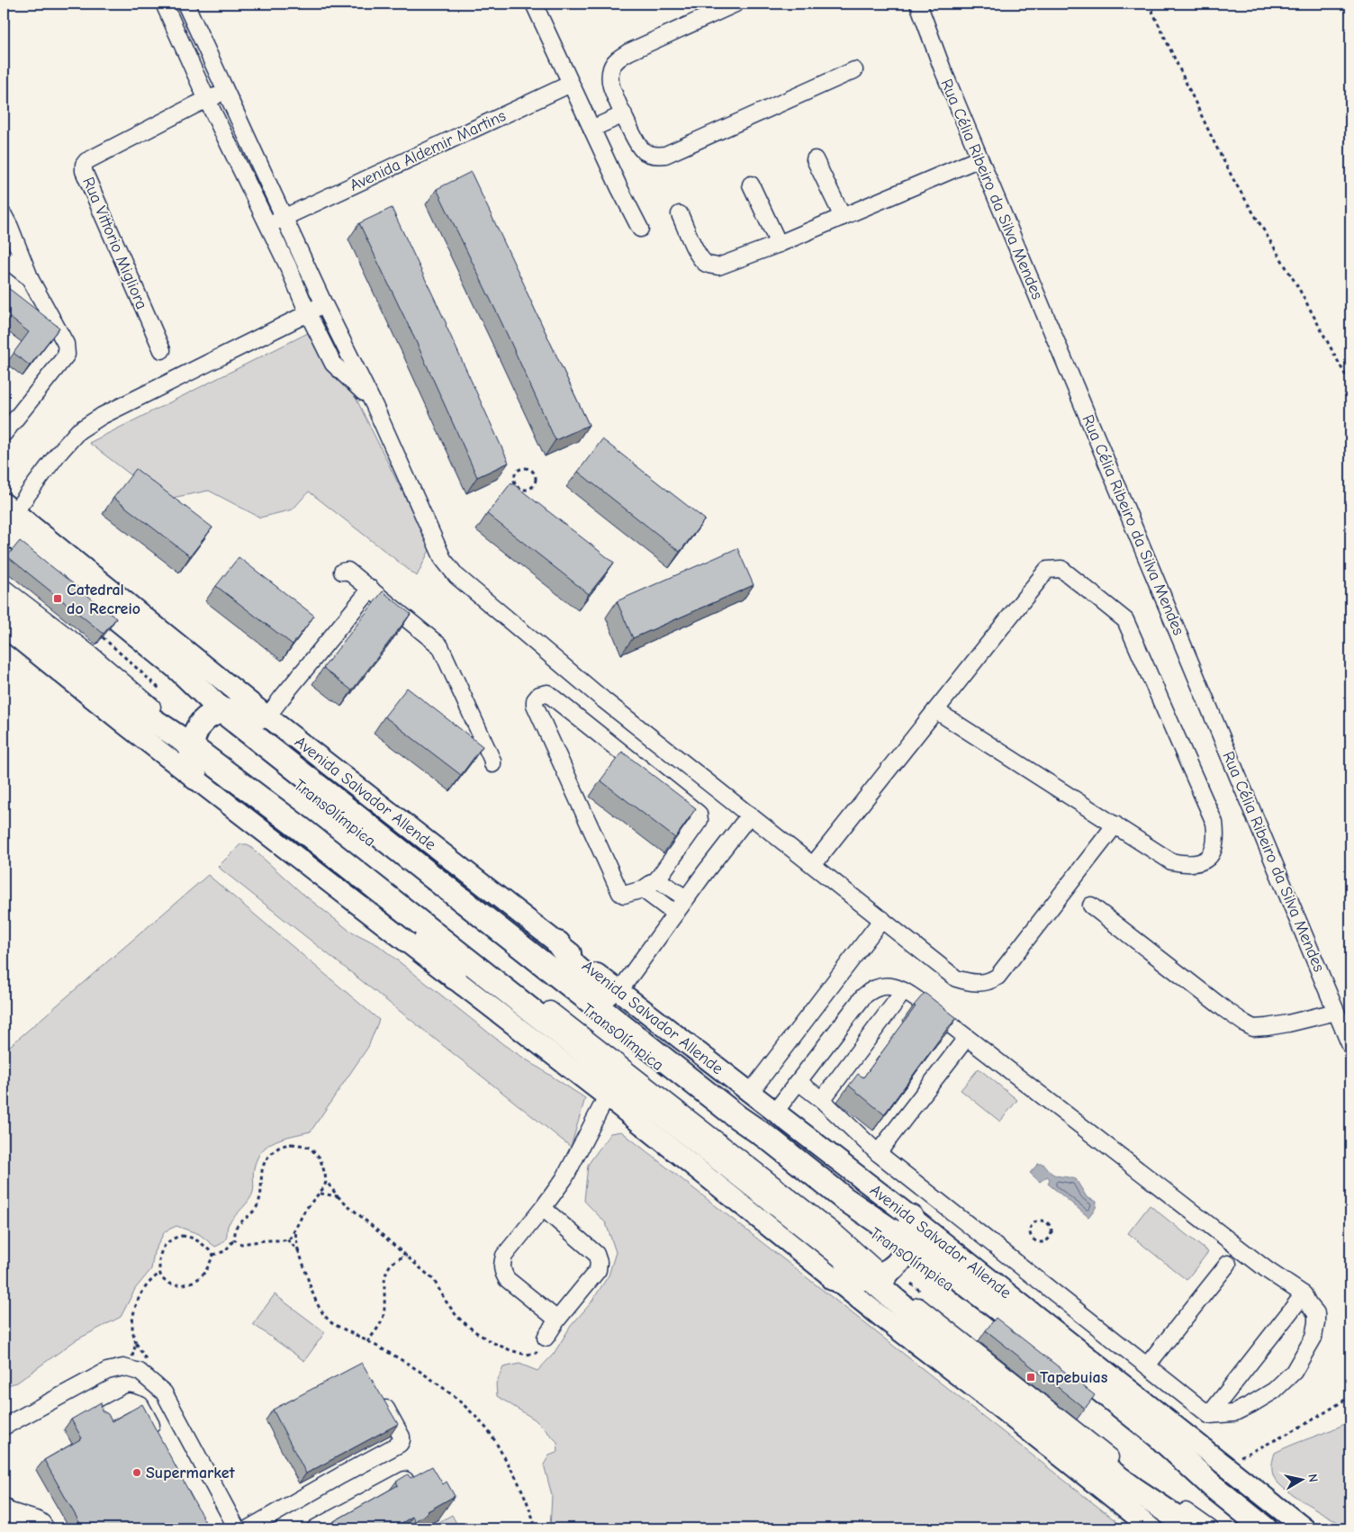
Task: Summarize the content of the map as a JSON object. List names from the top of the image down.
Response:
{
  "streets": {
    "highway": ["Avenida Salvador Allende"],
    "street": [
      "Avenida Aldemir Martins",
      "Rua Célia Ribeiro da Silva Mendes",
      "Rua Vittorio Migliora",
      "TransOlímpica"
    ]
  },
  "crossings": [
    ["Avenida Salvador Allende", "TransOlímpica"]
  ],
  "places": {
    "transit": ["Catedral do Recreio", "Tapebuias"],
    "other": ["Supermarket"]
  },
  "north": "right"
}
